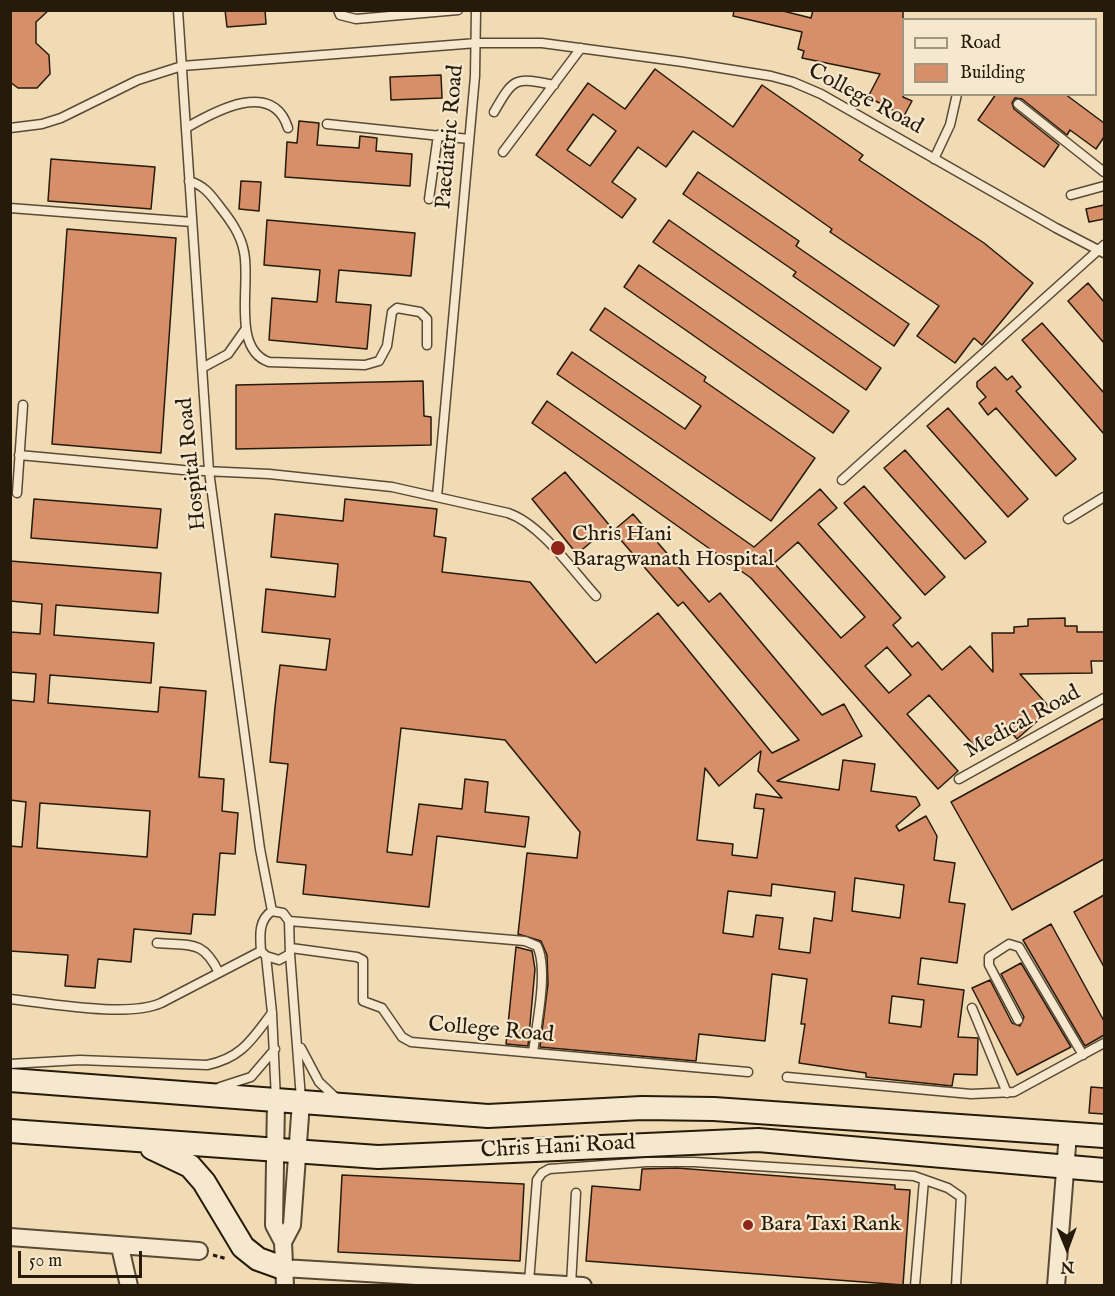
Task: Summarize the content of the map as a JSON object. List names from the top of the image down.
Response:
{
  "streets": {
    "main road": ["Chris Hani Road"],
    "lane": [
      "College Road",
      "Paediatric Road",
      "Hospital Road",
      "Medical Road"
    ]
  },
  "crossings": [
    ["College Road", "Paediatric Road"],
    ["Paediatric Road", "Hospital Road"]
  ],
  "places": ["Chris Hani Baragwanath Hospital", "Bara Taxi Rank"],
  "legend": ["Road", "Building"],
  "scale_bar": "50 m",
  "north": "bottom"
}
